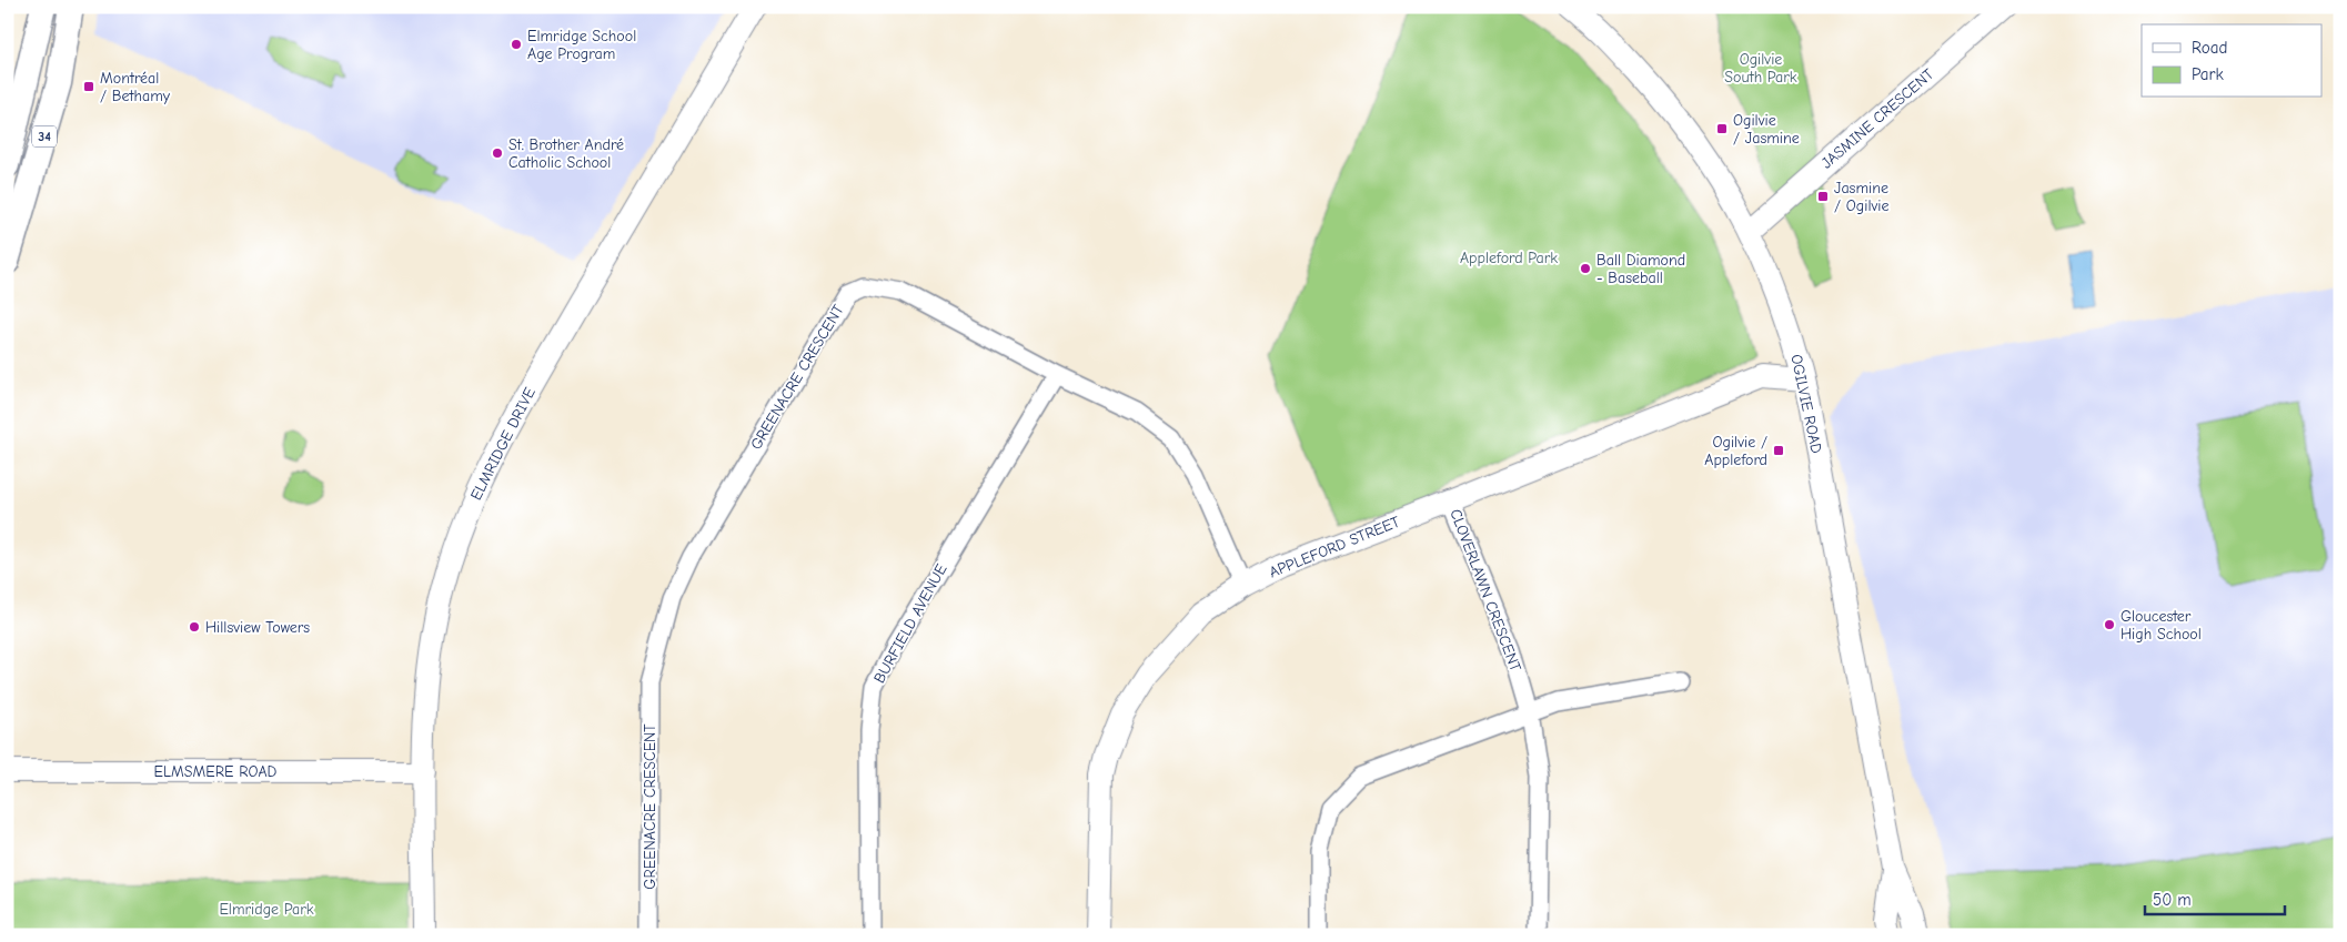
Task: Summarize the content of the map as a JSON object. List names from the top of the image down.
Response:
{
  "streets": {
    "main road": ["34"],
    "street": [
      "JASMINE CRESCENT",
      "GREENACRE CRESCENT",
      "OGILVIE ROAD",
      "ELMRIDGE DRIVE",
      "APPLEFORD STREET",
      "CLOVERLAWN CRESCENT",
      "BURFIELD AVENUE",
      "ELMSMERE ROAD"
    ]
  },
  "crossings": [
    ["JASMINE CRESCENT", "OGILVIE ROAD"],
    ["GREENACRE CRESCENT", "APPLEFORD STREET"],
    ["GREENACRE CRESCENT", "BURFIELD AVENUE"],
    ["OGILVIE ROAD", "APPLEFORD STREET"],
    ["ELMRIDGE DRIVE", "ELMSMERE ROAD"],
    ["APPLEFORD STREET", "CLOVERLAWN CRESCENT"]
  ],
  "parks": ["Ogilvie South Park", "Appleford Park", "Elmridge Park"],
  "places": {
    "other": [
      "Elmridge School Age Program",
      "St. Brother André Catholic School",
      "Ball Diamond - Baseball",
      "Gloucester High School",
      "Hillsview Towers"
    ],
    "transit": [
      "Montréal / Bethamy",
      "Ogilvie / Jasmine",
      "Jasmine / Ogilvie",
      "Ogilvie / Appleford"
    ]
  },
  "legend": ["Road", "Park"],
  "scale_bar": "50 m"
}
